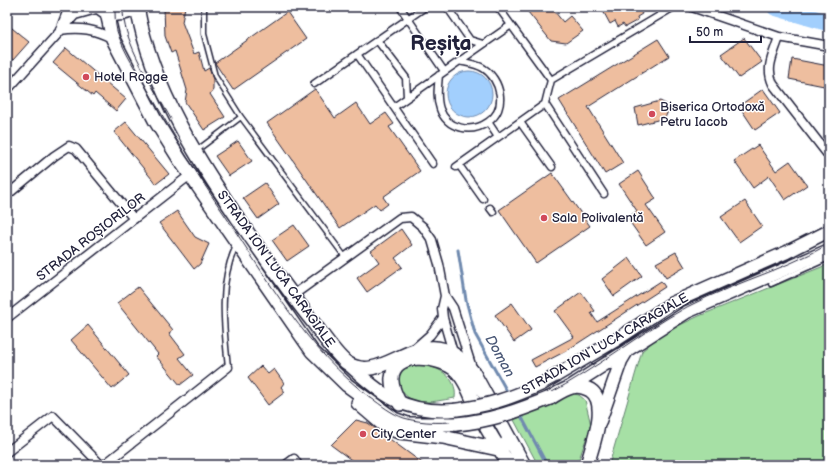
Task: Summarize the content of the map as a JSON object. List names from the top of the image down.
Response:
{
  "streets": {
    "main road": ["STRADA ION LUCA CARAGIALE"],
    "street": ["STRADA ROȘIORILOR"]
  },
  "crossings": [
    ["STRADA ROȘIORILOR", "STRADA ION LUCA CARAGIALE"]
  ],
  "districts": ["Reșița"],
  "water": ["Doman"],
  "places": [
    "Hotel Rogge",
    "Biserica Ortodoxă Petru Iacob",
    "Sala Polivalentă",
    "City Center"
  ],
  "scale_bar": "50 m"
}
